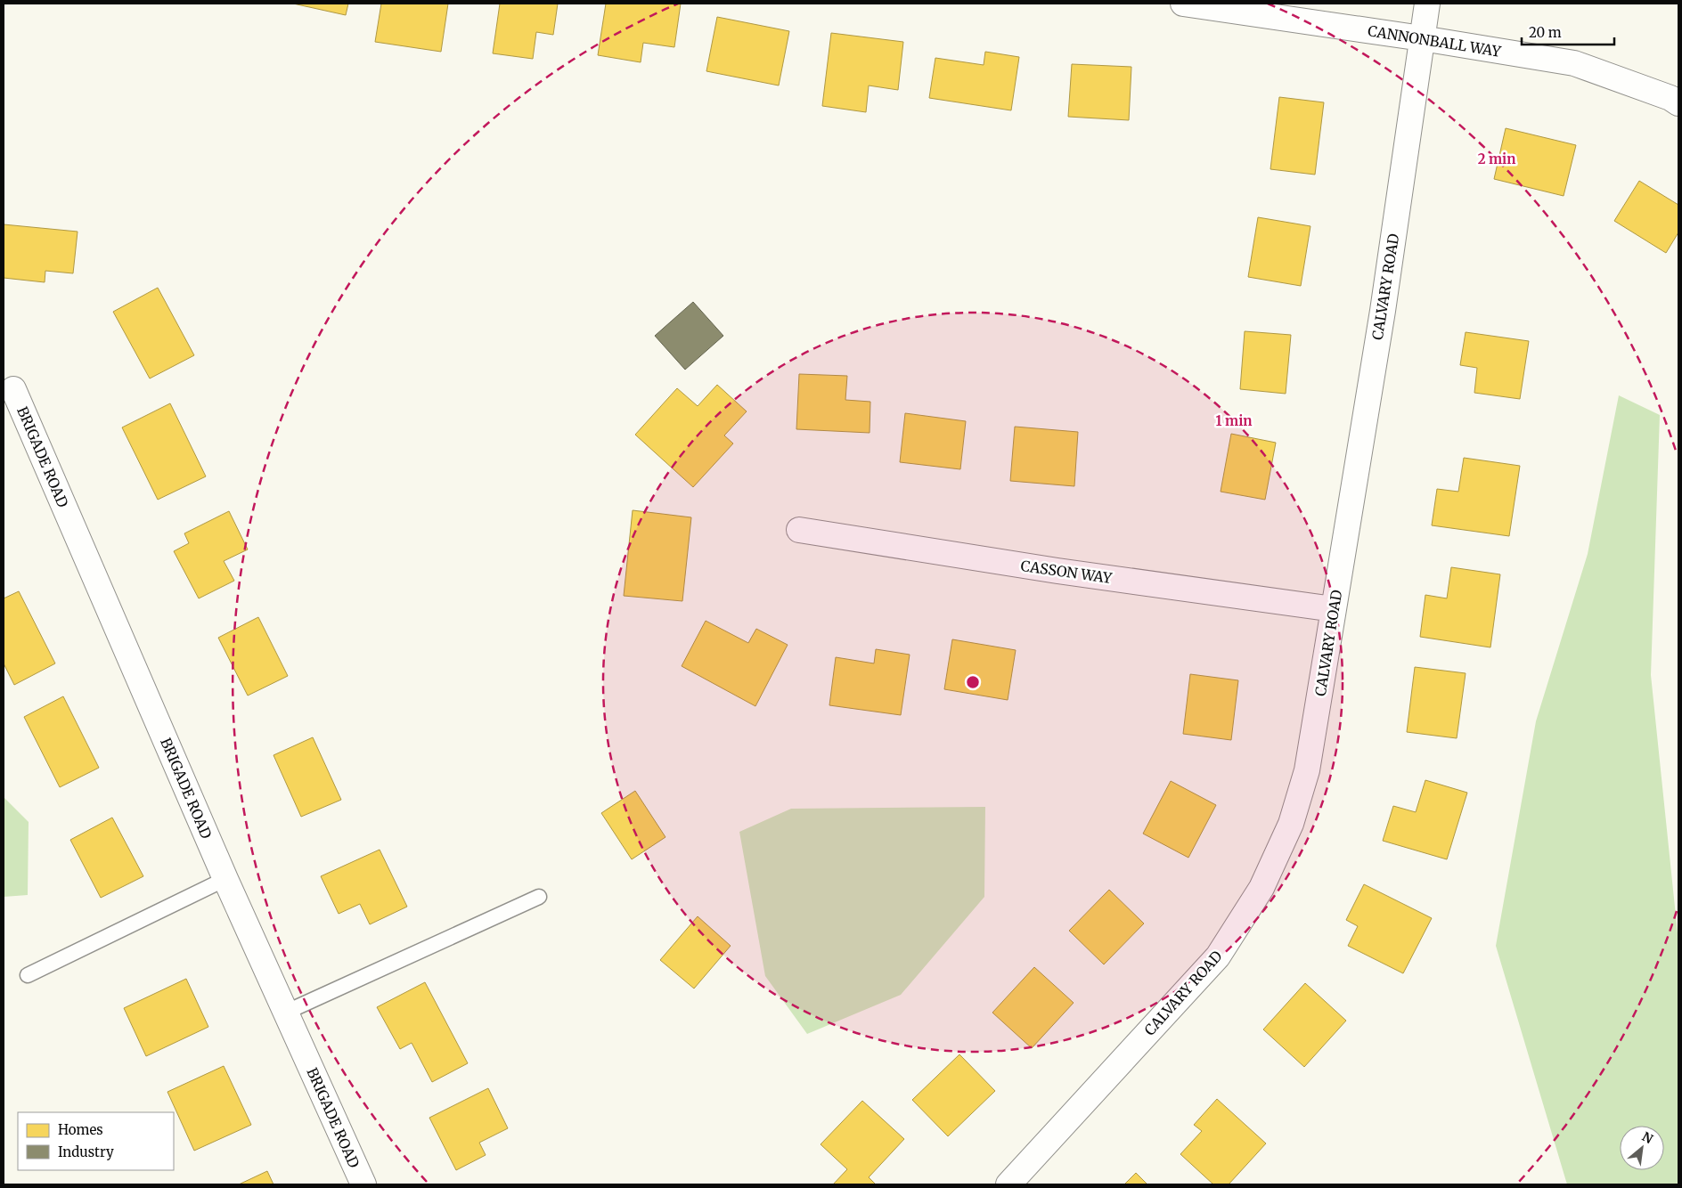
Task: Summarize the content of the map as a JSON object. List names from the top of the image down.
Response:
{
  "streets": {
    "street": [
      "CANNONBALL WAY",
      "CALVARY ROAD",
      "BRIGADE ROAD",
      "CASSON WAY"
    ]
  },
  "crossings": [
    ["CANNONBALL WAY", "CALVARY ROAD"],
    ["CALVARY ROAD", "CASSON WAY"]
  ],
  "legend": ["Homes", "Industry"],
  "scale_bar": "20 m",
  "north": "top right",
  "rings": ["2 min", "1 min"]
}
